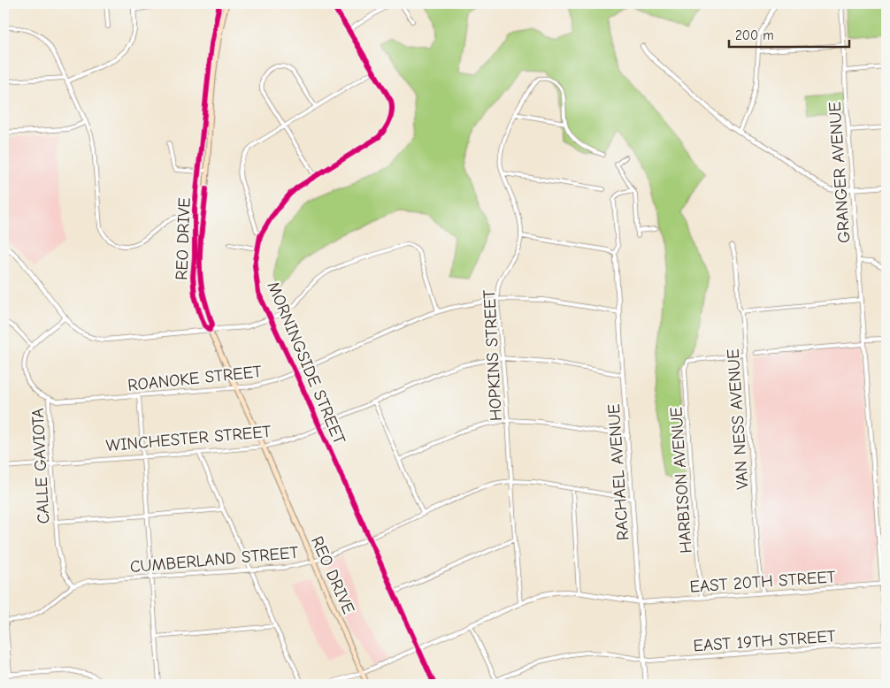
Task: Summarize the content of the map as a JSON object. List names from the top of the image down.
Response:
{
  "streets": {
    "main road": ["REO DRIVE"],
    "street": [
      "GRANGER AVENUE",
      "HOPKINS STREET",
      "MORNINGSIDE STREET",
      "ROANOKE STREET",
      "VAN NESS AVENUE",
      "WINCHESTER STREET",
      "CALLE GAVIOTA",
      "RACHAEL AVENUE",
      "HARBISON AVENUE",
      "CUMBERLAND STREET",
      "EAST 20TH STREET",
      "EAST 19TH STREET"
    ]
  },
  "crossings": [
    ["GRANGER AVENUE", "EAST 20TH STREET"],
    ["GRANGER AVENUE", "EAST 19TH STREET"],
    ["REO DRIVE", "ROANOKE STREET"],
    ["REO DRIVE", "WINCHESTER STREET"],
    ["REO DRIVE", "CUMBERLAND STREET"],
    ["HOPKINS STREET", "ROANOKE STREET"],
    ["HOPKINS STREET", "WINCHESTER STREET"],
    ["HOPKINS STREET", "CUMBERLAND STREET"],
    ["MORNINGSIDE STREET", "ROANOKE STREET"],
    ["MORNINGSIDE STREET", "WINCHESTER STREET"],
    ["MORNINGSIDE STREET", "CUMBERLAND STREET"],
    ["ROANOKE STREET", "CALLE GAVIOTA"],
    ["ROANOKE STREET", "RACHAEL AVENUE"],
    ["VAN NESS AVENUE", "HARBISON AVENUE"],
    ["VAN NESS AVENUE", "EAST 20TH STREET"],
    ["WINCHESTER STREET", "CALLE GAVIOTA"],
    ["WINCHESTER STREET", "RACHAEL AVENUE"],
    ["CALLE GAVIOTA", "CUMBERLAND STREET"],
    ["RACHAEL AVENUE", "CUMBERLAND STREET"],
    ["RACHAEL AVENUE", "EAST 20TH STREET"],
    ["RACHAEL AVENUE", "EAST 19TH STREET"],
    ["HARBISON AVENUE", "EAST 20TH STREET"]
  ],
  "scale_bar": "200 m"
}
